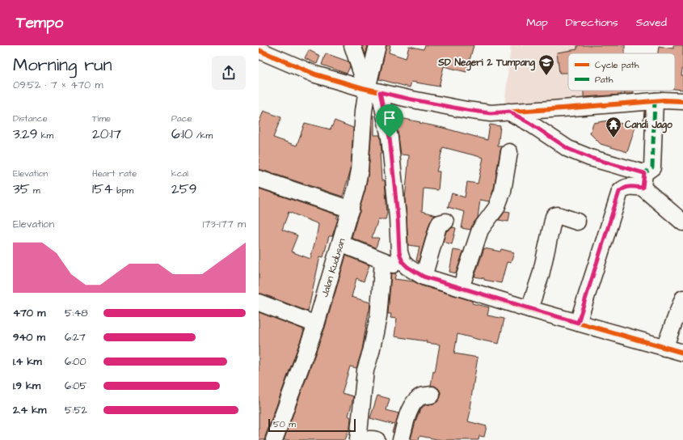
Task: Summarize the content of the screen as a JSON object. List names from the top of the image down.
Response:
{
  "streets": {
    "street": ["Jalan Kudusan"]
  },
  "places": {
    "school or university": ["SD Negeri 2 Tumpang"],
    "temple": ["Candi Jago"]
  },
  "legend": ["Cycle path", "Path"],
  "scale_bar": "50 m",
  "page": {
    "header": "Tempo",
    "nav": ["Map", "Directions", "Saved"],
    "heading": ["Morning run", "09:52 · 7 × 470 m"],
    "stats": [
      ["Distance", "3.29 km"],
      ["Time", "20:17"],
      ["Pace", "6:10 /km"],
      ["Elevation", "35 m"],
      ["Heart rate", "154 bpm"],
      ["kcal", "259"]
    ],
    "chart": ["Elevation", "173–177 m"],
    "list": [
      {
        "name": "470 m",
        "note": "5:48"
      },
      {
        "name": "940 m",
        "note": "6:27"
      },
      {
        "name": "1.4 km",
        "note": "6:00"
      },
      {
        "name": "1.9 km",
        "note": "6:05"
      },
      {
        "name": "2.4 km",
        "note": "5:52"
      }
    ],
    "scale": "50 m"
  }
}
